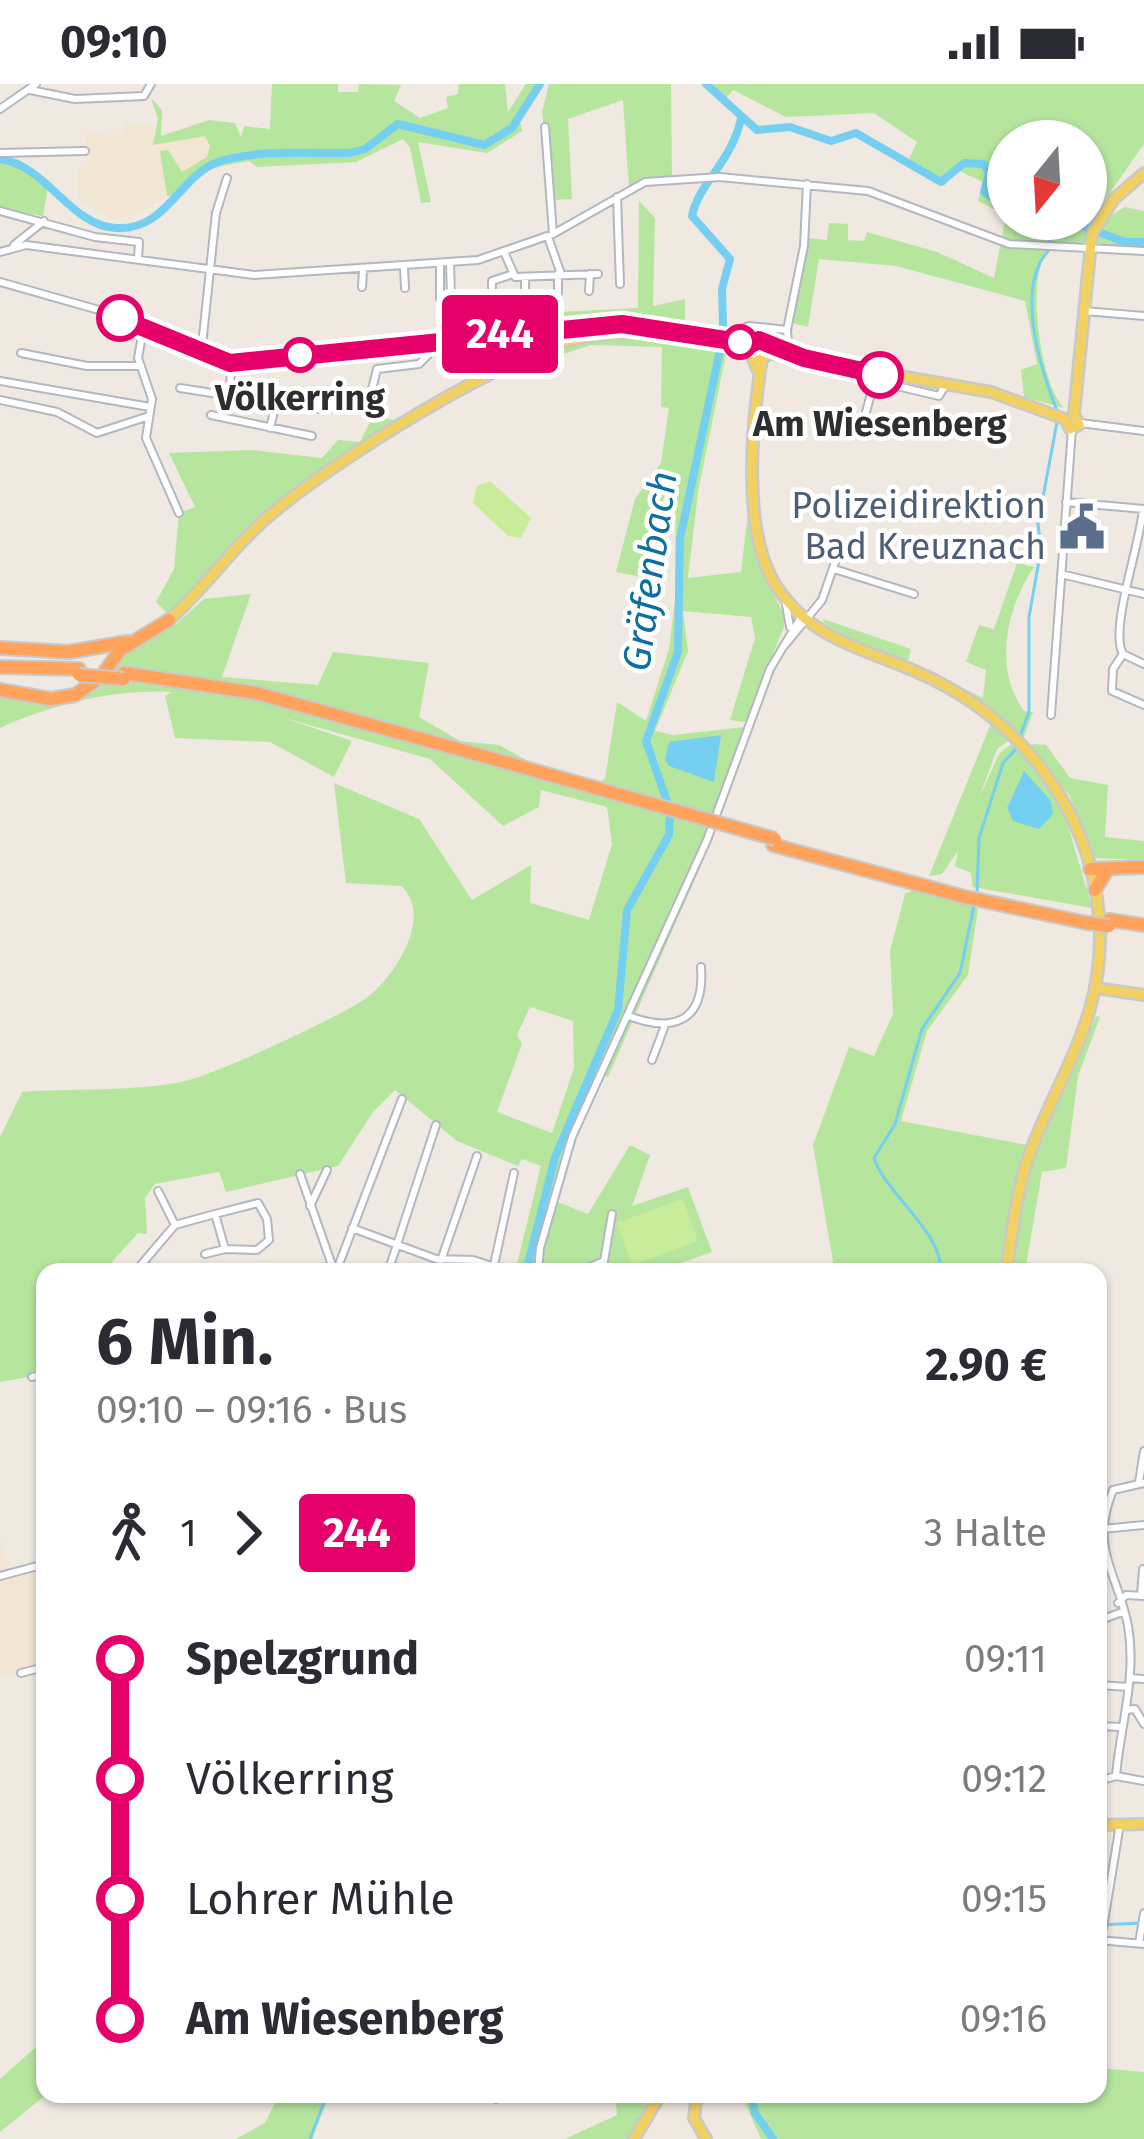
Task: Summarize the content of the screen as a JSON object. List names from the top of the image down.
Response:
{
  "water": ["Gräfenbach"],
  "places": {
    "other": ["Völkerring", "Am Wiesenberg"],
    "public building": ["Polizeidirektion Bad Kreuznach"]
  },
  "lines": ["bus line 244"],
  "north": "bottom",
  "page": {
    "status": "09:10",
    "on_map": "244",
    "heading": ["6 Min.", "09:10 – 09:16 · Bus", "2.90 €"],
    "legs": ["1", "244", "3 Halte"],
    "list": [
      {
        "name": "Spelzgrund",
        "value": "09:11"
      },
      {
        "name": "Völkerring",
        "value": "09:12"
      },
      {
        "name": "Lohrer Mühle",
        "value": "09:15"
      },
      {
        "name": "Am Wiesenberg",
        "value": "09:16"
      }
    ]
  }
}
